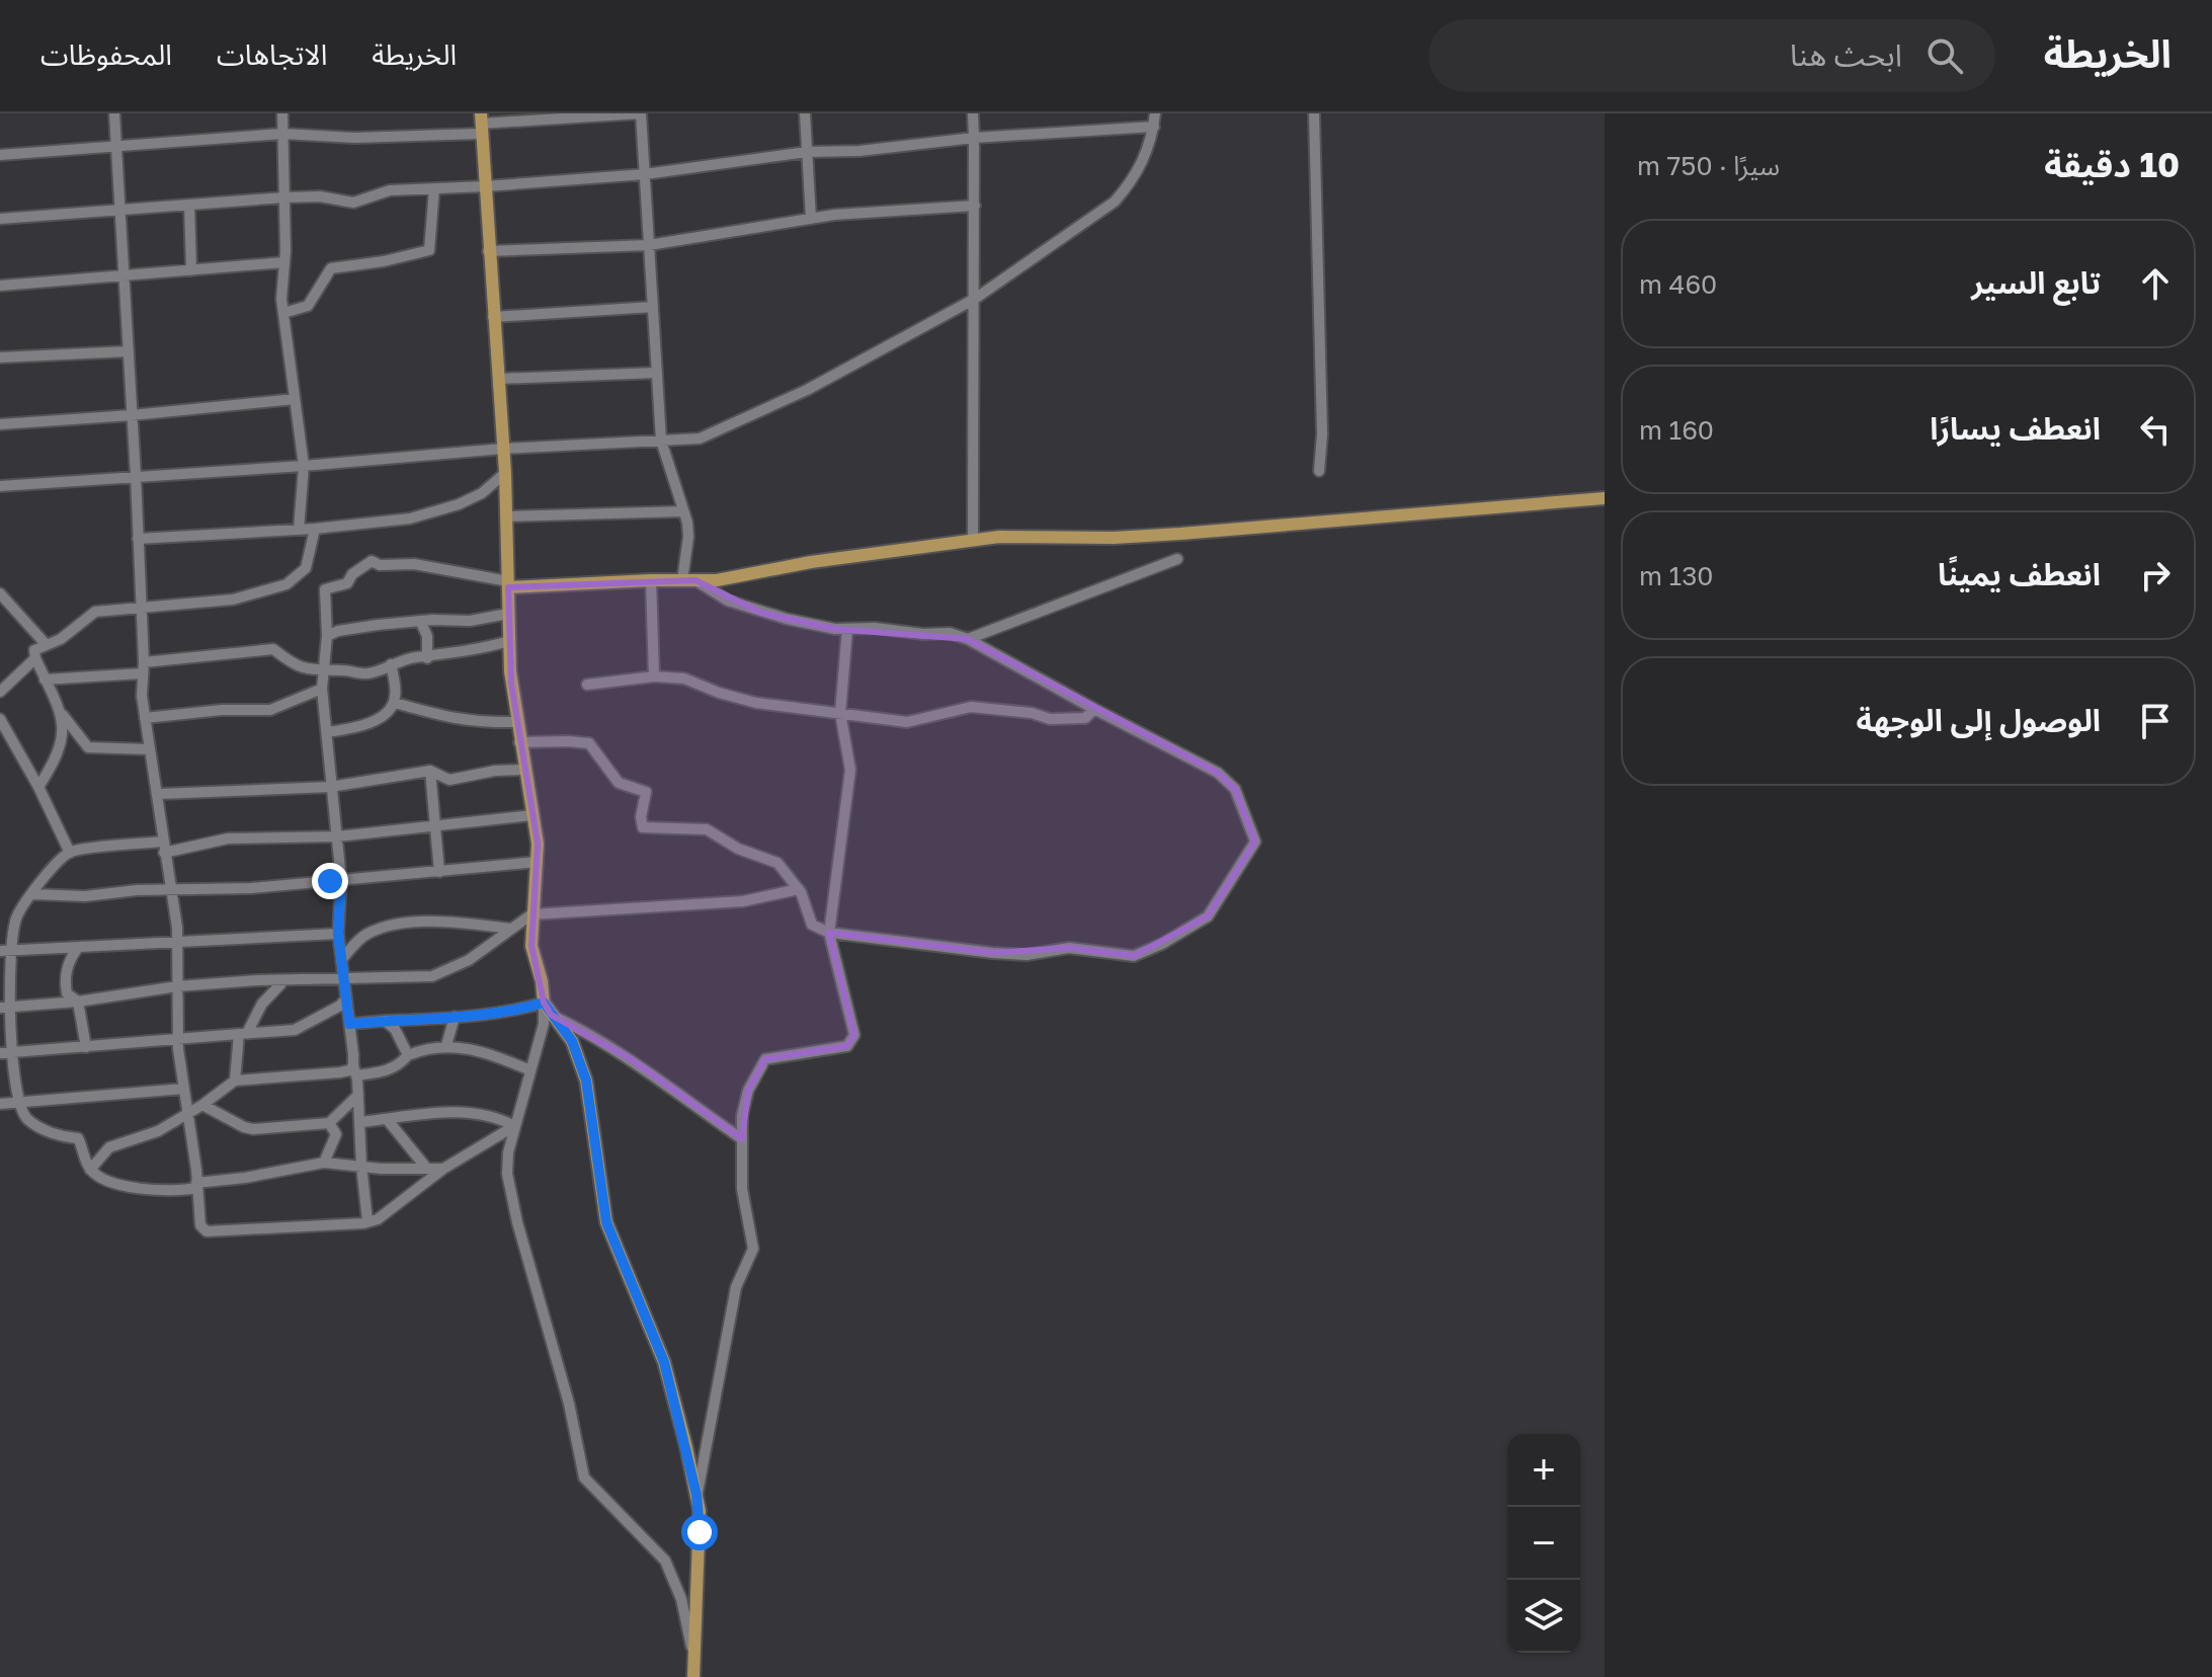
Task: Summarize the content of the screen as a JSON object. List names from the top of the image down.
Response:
{
  "page": {
    "header": "الخريطة",
    "search": "ابحث هنا",
    "nav": ["الخريطة", "الاتجاهات", "المحفوظات"],
    "heading": ["10 دقيقة", "سيرًا · 750 m"],
    "list": [
      ["تابع السير", "460 m"],
      ["انعطف يسارًا", "160 m"],
      ["انعطف يمينًا", "130 m"],
      "الوصول إلى الوجهة"
    ],
    "map_buttons": ["+", "−"]
  }
}
